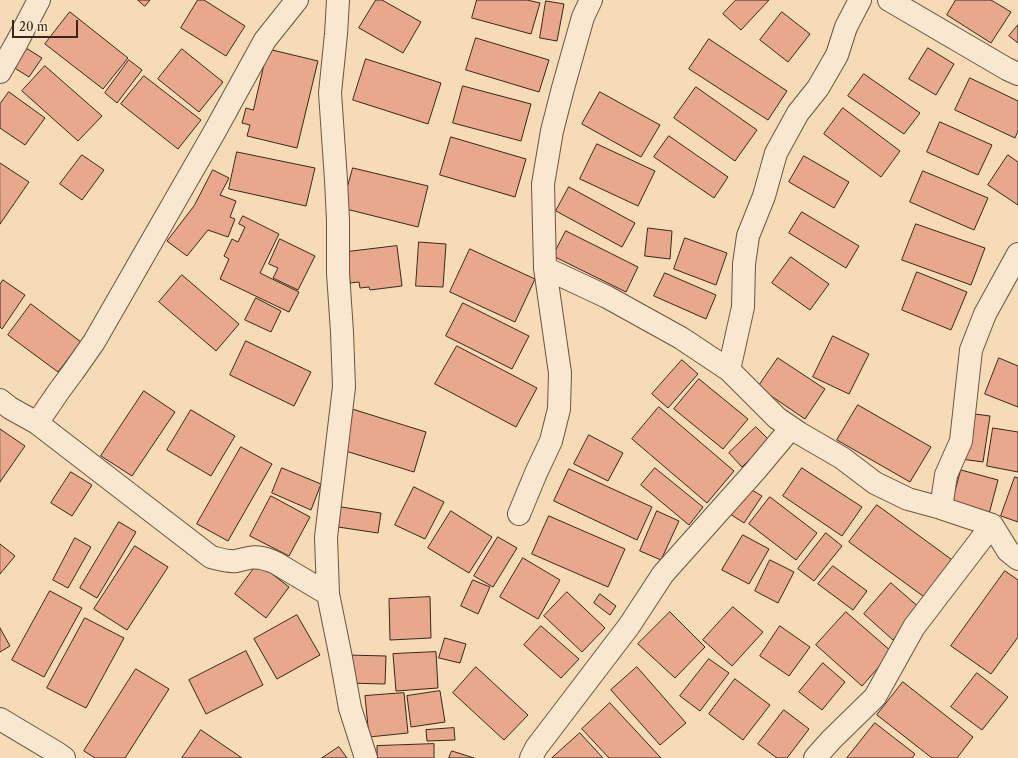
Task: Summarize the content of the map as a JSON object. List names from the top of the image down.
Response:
{
  "scale_bar": "20 m"
}
